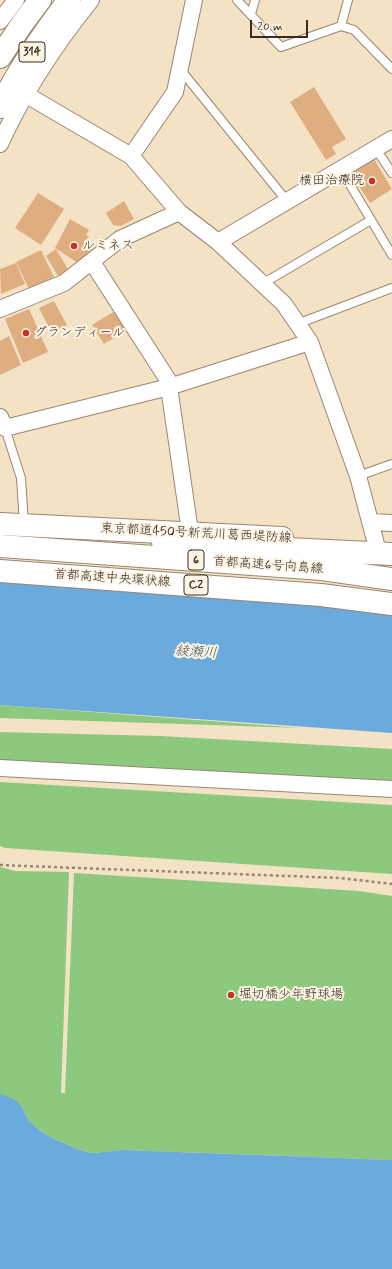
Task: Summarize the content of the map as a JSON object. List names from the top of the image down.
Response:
{
  "streets": {
    "main road": [
      "314",
      "東京都道450号新荒川葛西堤防線",
      "6",
      "首都高速6号向島線",
      "首都高速中央環状線",
      "C2"
    ]
  },
  "crossings": [
    ["首都高速6号向島線", "首都高速中央環状線"]
  ],
  "water": ["綾瀬川"],
  "places": [
    "横田治療院",
    "ルミネス",
    "グランディール",
    "堀切橋少年野球場"
  ],
  "scale_bar": "20 m"
}
